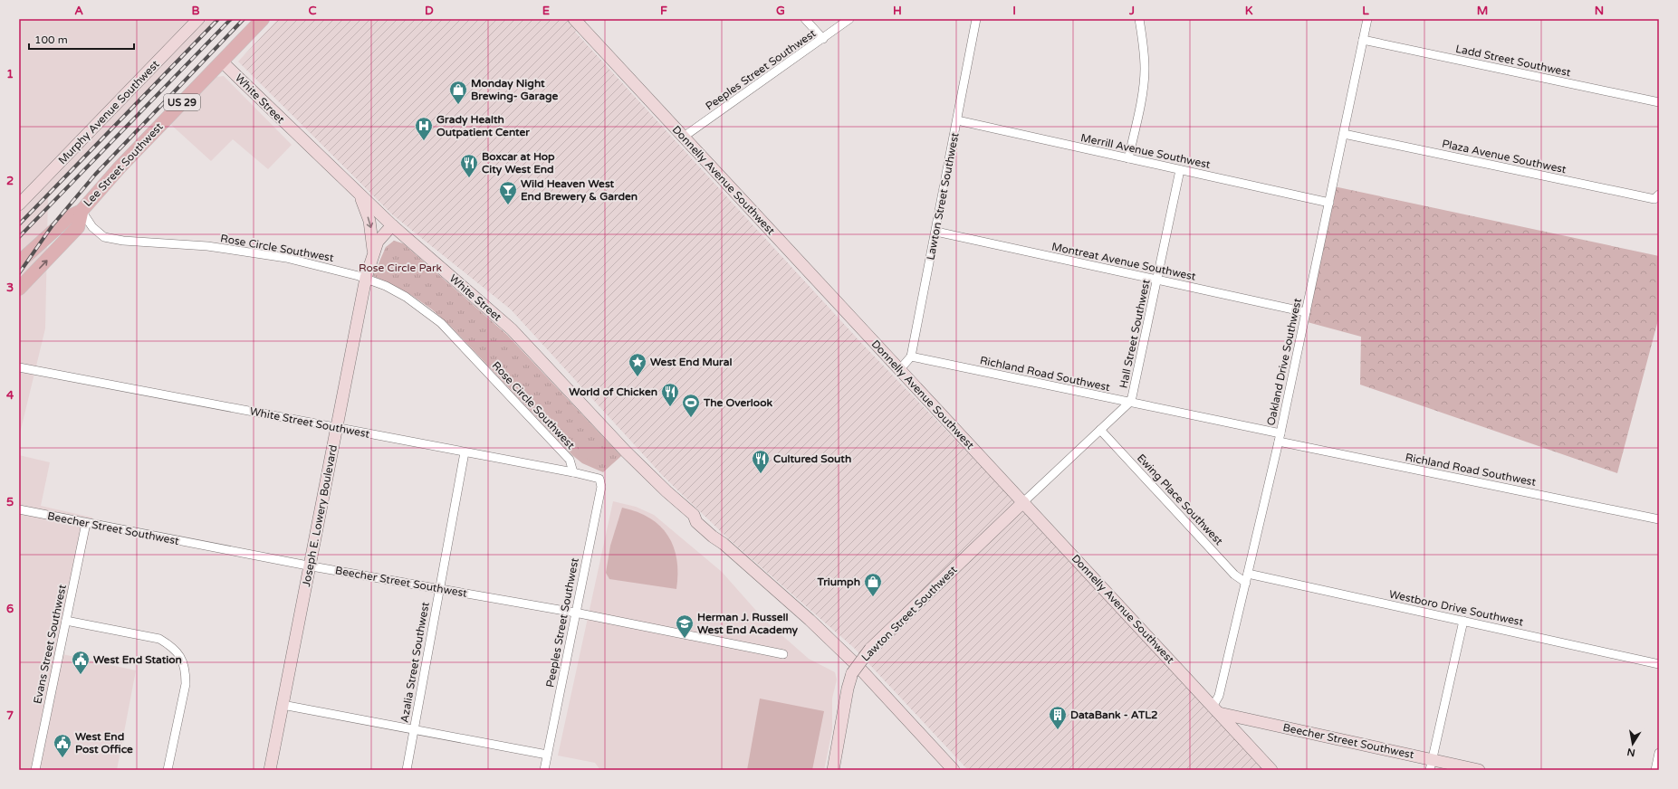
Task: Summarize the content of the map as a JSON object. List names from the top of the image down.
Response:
{
  "streets": {
    "main road": ["US 29", "Lee Street Southwest"],
    "street": [
      "Ladd Street Southwest",
      "Peeples Street Southwest",
      "White Street",
      "Murphy Avenue Southwest",
      "Merrill Avenue Southwest",
      "Plaza Avenue Southwest",
      "Donnelly Avenue Southwest",
      "Lawton Street Southwest",
      "Rose Circle Southwest",
      "Montreat Avenue Southwest",
      "Hall Street Southwest",
      "Oakland Drive Southwest",
      "Richland Road Southwest",
      "White Street Southwest",
      "Ewing Place Southwest",
      "Joseph E. Lowery Boulevard",
      "Beecher Street Southwest",
      "Westboro Drive Southwest",
      "Evans Street Southwest",
      "Azalia Street Southwest"
    ]
  },
  "crossings": [
    ["Ladd Street Southwest", "Oakland Drive Southwest"],
    ["Peeples Street Southwest", "Donnelly Avenue Southwest"],
    ["Peeples Street Southwest", "White Street Southwest"],
    ["Peeples Street Southwest", "Beecher Street Southwest"],
    ["White Street", "Lee Street Southwest"],
    ["White Street", "Joseph E. Lowery Boulevard"],
    ["US 29", "Lee Street Southwest"],
    ["US 29", "Rose Circle Southwest"],
    ["Merrill Avenue Southwest", "Lawton Street Southwest"],
    ["Merrill Avenue Southwest", "Hall Street Southwest"],
    ["Merrill Avenue Southwest", "Oakland Drive Southwest"],
    ["Plaza Avenue Southwest", "Oakland Drive Southwest"],
    ["Lee Street Southwest", "Rose Circle Southwest"],
    ["Donnelly Avenue Southwest", "Lawton Street Southwest"],
    ["Donnelly Avenue Southwest", "Hall Street Southwest"],
    ["Donnelly Avenue Southwest", "Oakland Drive Southwest"],
    ["Donnelly Avenue Southwest", "Beecher Street Southwest"],
    ["Lawton Street Southwest", "Montreat Avenue Southwest"],
    ["Lawton Street Southwest", "Hall Street Southwest"],
    ["Lawton Street Southwest", "Richland Road Southwest"],
    ["Rose Circle Southwest", "White Street Southwest"],
    ["Rose Circle Southwest", "Joseph E. Lowery Boulevard"],
    ["Montreat Avenue Southwest", "Hall Street Southwest"],
    ["Montreat Avenue Southwest", "Oakland Drive Southwest"],
    ["Hall Street Southwest", "Richland Road Southwest"],
    ["Hall Street Southwest", "Ewing Place Southwest"],
    ["Oakland Drive Southwest", "Richland Road Southwest"],
    ["Oakland Drive Southwest", "Ewing Place Southwest"],
    ["Oakland Drive Southwest", "Beecher Street Southwest"],
    ["Oakland Drive Southwest", "Westboro Drive Southwest"],
    ["White Street Southwest", "Joseph E. Lowery Boulevard"],
    ["White Street Southwest", "Azalia Street Southwest"],
    ["Joseph E. Lowery Boulevard", "Beecher Street Southwest"],
    ["Beecher Street Southwest", "Evans Street Southwest"],
    ["Beecher Street Southwest", "Azalia Street Southwest"]
  ],
  "parks": ["Rose Circle Park"],
  "places": {
    "shop": ["Monday Night Brewing- Garage", "Triumph"],
    "hospital": ["Grady Health Outpatient Center"],
    "restaurant": ["Boxcar at Hop City West End", "World of Chicken", "Cultured South"],
    "bar": ["Wild Heaven West End Brewery & Garden"],
    "place": ["West End Mural"],
    "sports": ["The Overlook"],
    "school or university": ["Herman J. Russell West End Academy"],
    "public building": ["West End Station", "West End Post Office"],
    "building": ["DataBank - ATL2"]
  },
  "scale_bar": "100 m",
  "north": "bottom",
  "grid": {
    "columns": [
      "A",
      "B",
      "C",
      "D",
      "E",
      "F",
      "G",
      "H",
      "I",
      "J",
      "K",
      "L",
      "M",
      "N"
    ],
    "rows": [
      "1",
      "2",
      "3",
      "4",
      "5",
      "6",
      "7"
    ]
  }
}
